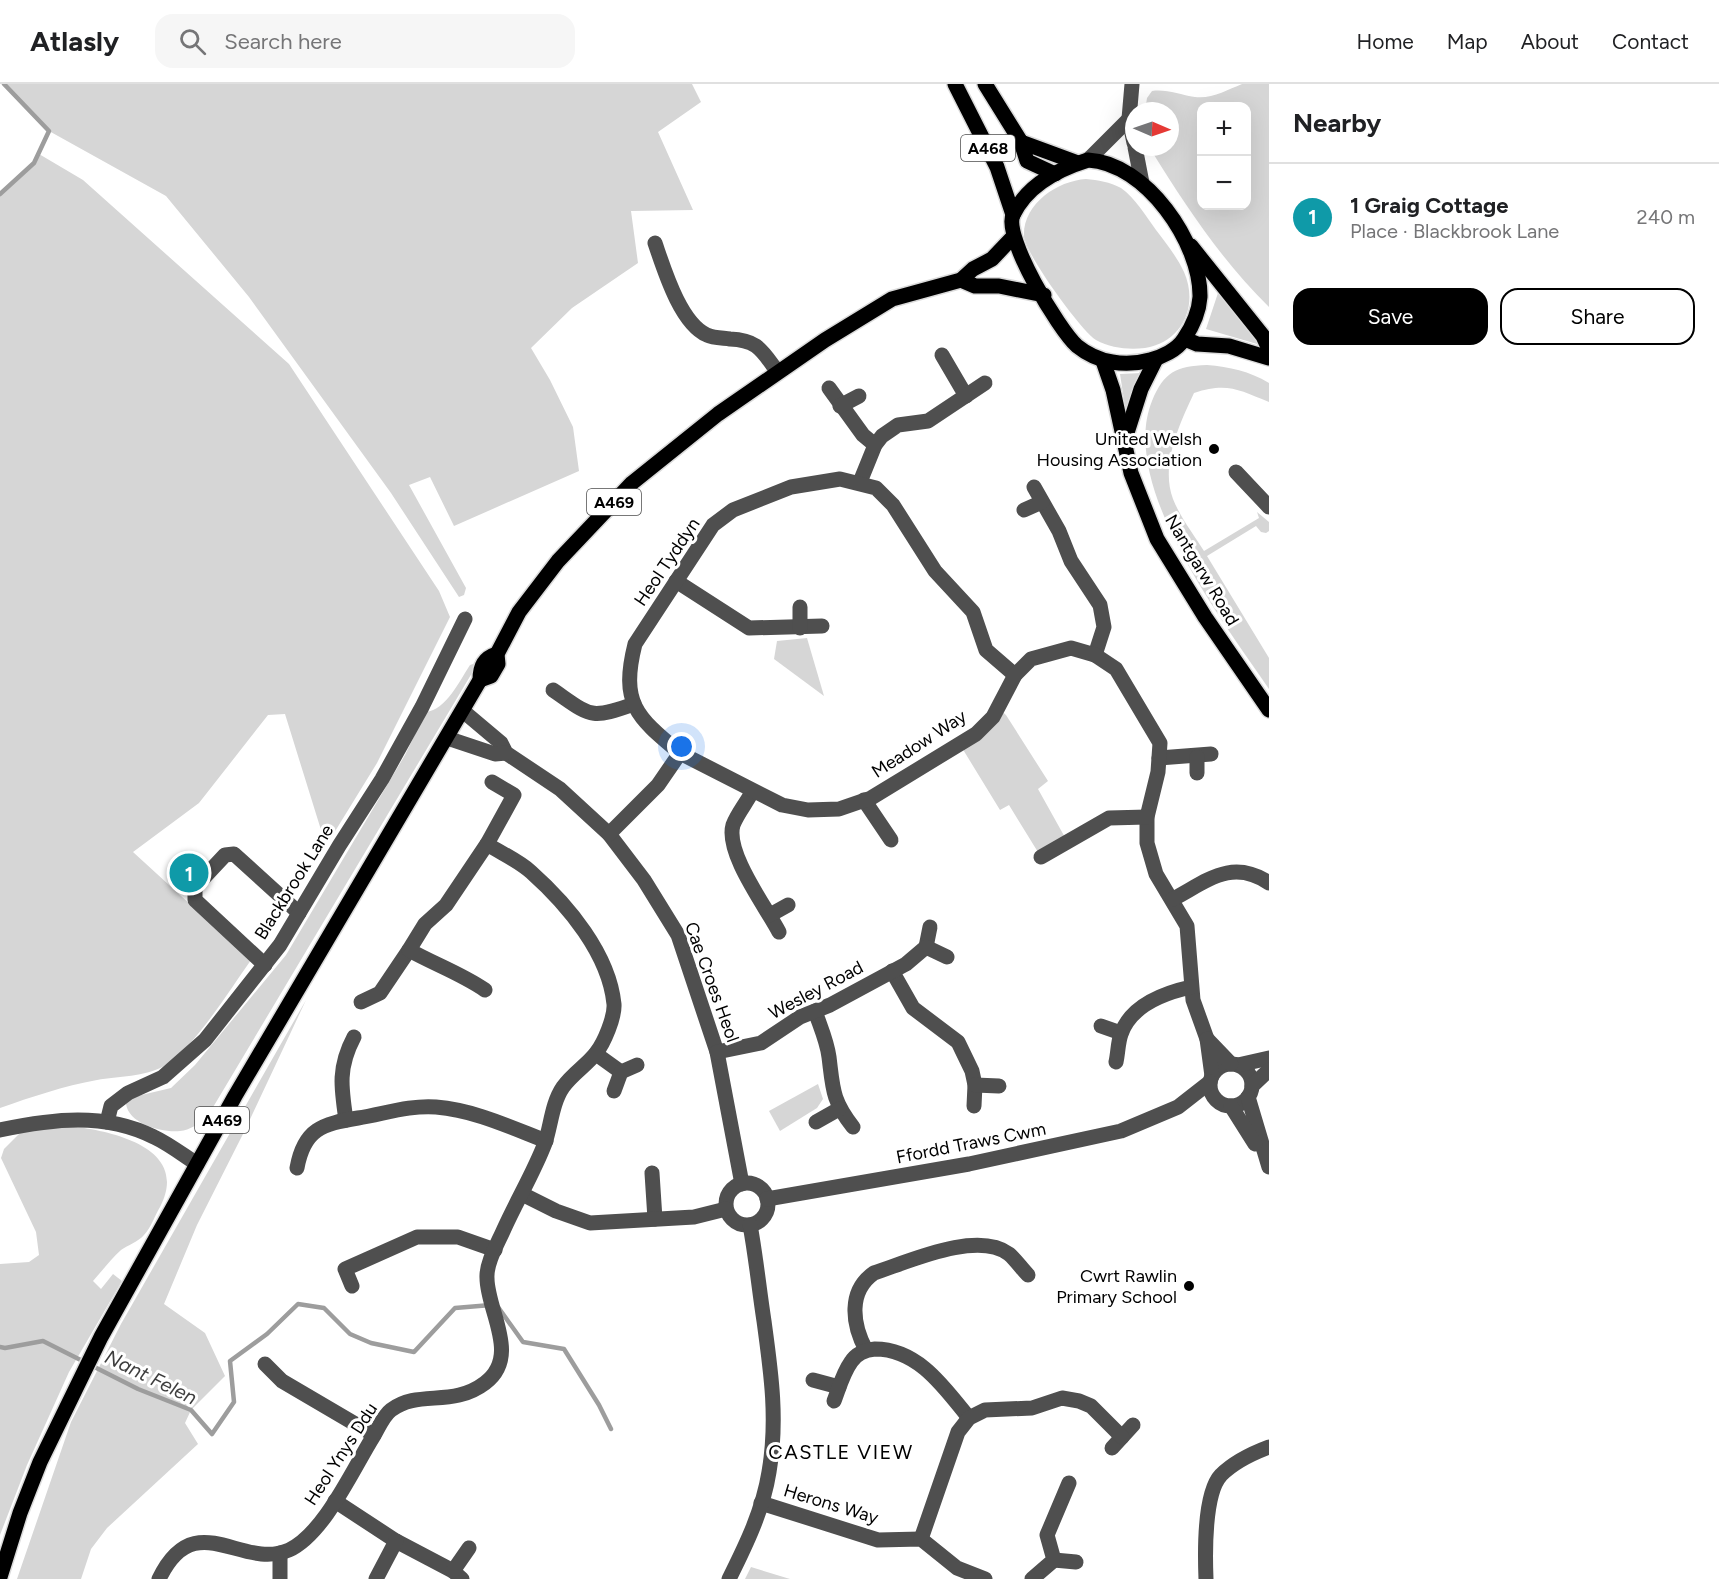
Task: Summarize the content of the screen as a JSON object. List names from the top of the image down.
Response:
{
  "streets": {
    "main road": ["A468", "A469", "Nantgarw Road"],
    "street": [
      "Heol Tyddyn",
      "Meadow Way",
      "Blackbrook Lane",
      "Cae Croes Heol",
      "Wesley Road",
      "Ffordd Traws Cwm",
      "Heol Ynys Ddu",
      "Herons Way"
    ]
  },
  "crossings": [
    ["A468", "A469"],
    ["A468", "Nantgarw Road"],
    ["A469", "Nantgarw Road"],
    ["A469", "Cae Croes Heol"],
    ["Heol Tyddyn", "Meadow Way"],
    ["Meadow Way", "Ffordd Traws Cwm"],
    ["Cae Croes Heol", "Wesley Road"],
    ["Cae Croes Heol", "Ffordd Traws Cwm"]
  ],
  "districts": ["CASTLE VIEW"],
  "water": ["Nant Felen"],
  "places": ["United Welsh Housing Association", "Cwrt Rawlin Primary School"],
  "north": "right",
  "page": {
    "header": "Atlasly",
    "search": "Search here",
    "nav": [
      "Home",
      "Map",
      "About",
      "Contact"
    ],
    "heading": "Nearby",
    "map_buttons": ["+", "−"],
    "list": [
      {
        "mark": "1",
        "name": "1 Graig Cottage",
        "note": "Place · Blackbrook Lane",
        "value": "240 m"
      }
    ],
    "buttons": ["Save", "Share"],
    "pins": "1"
  }
}
